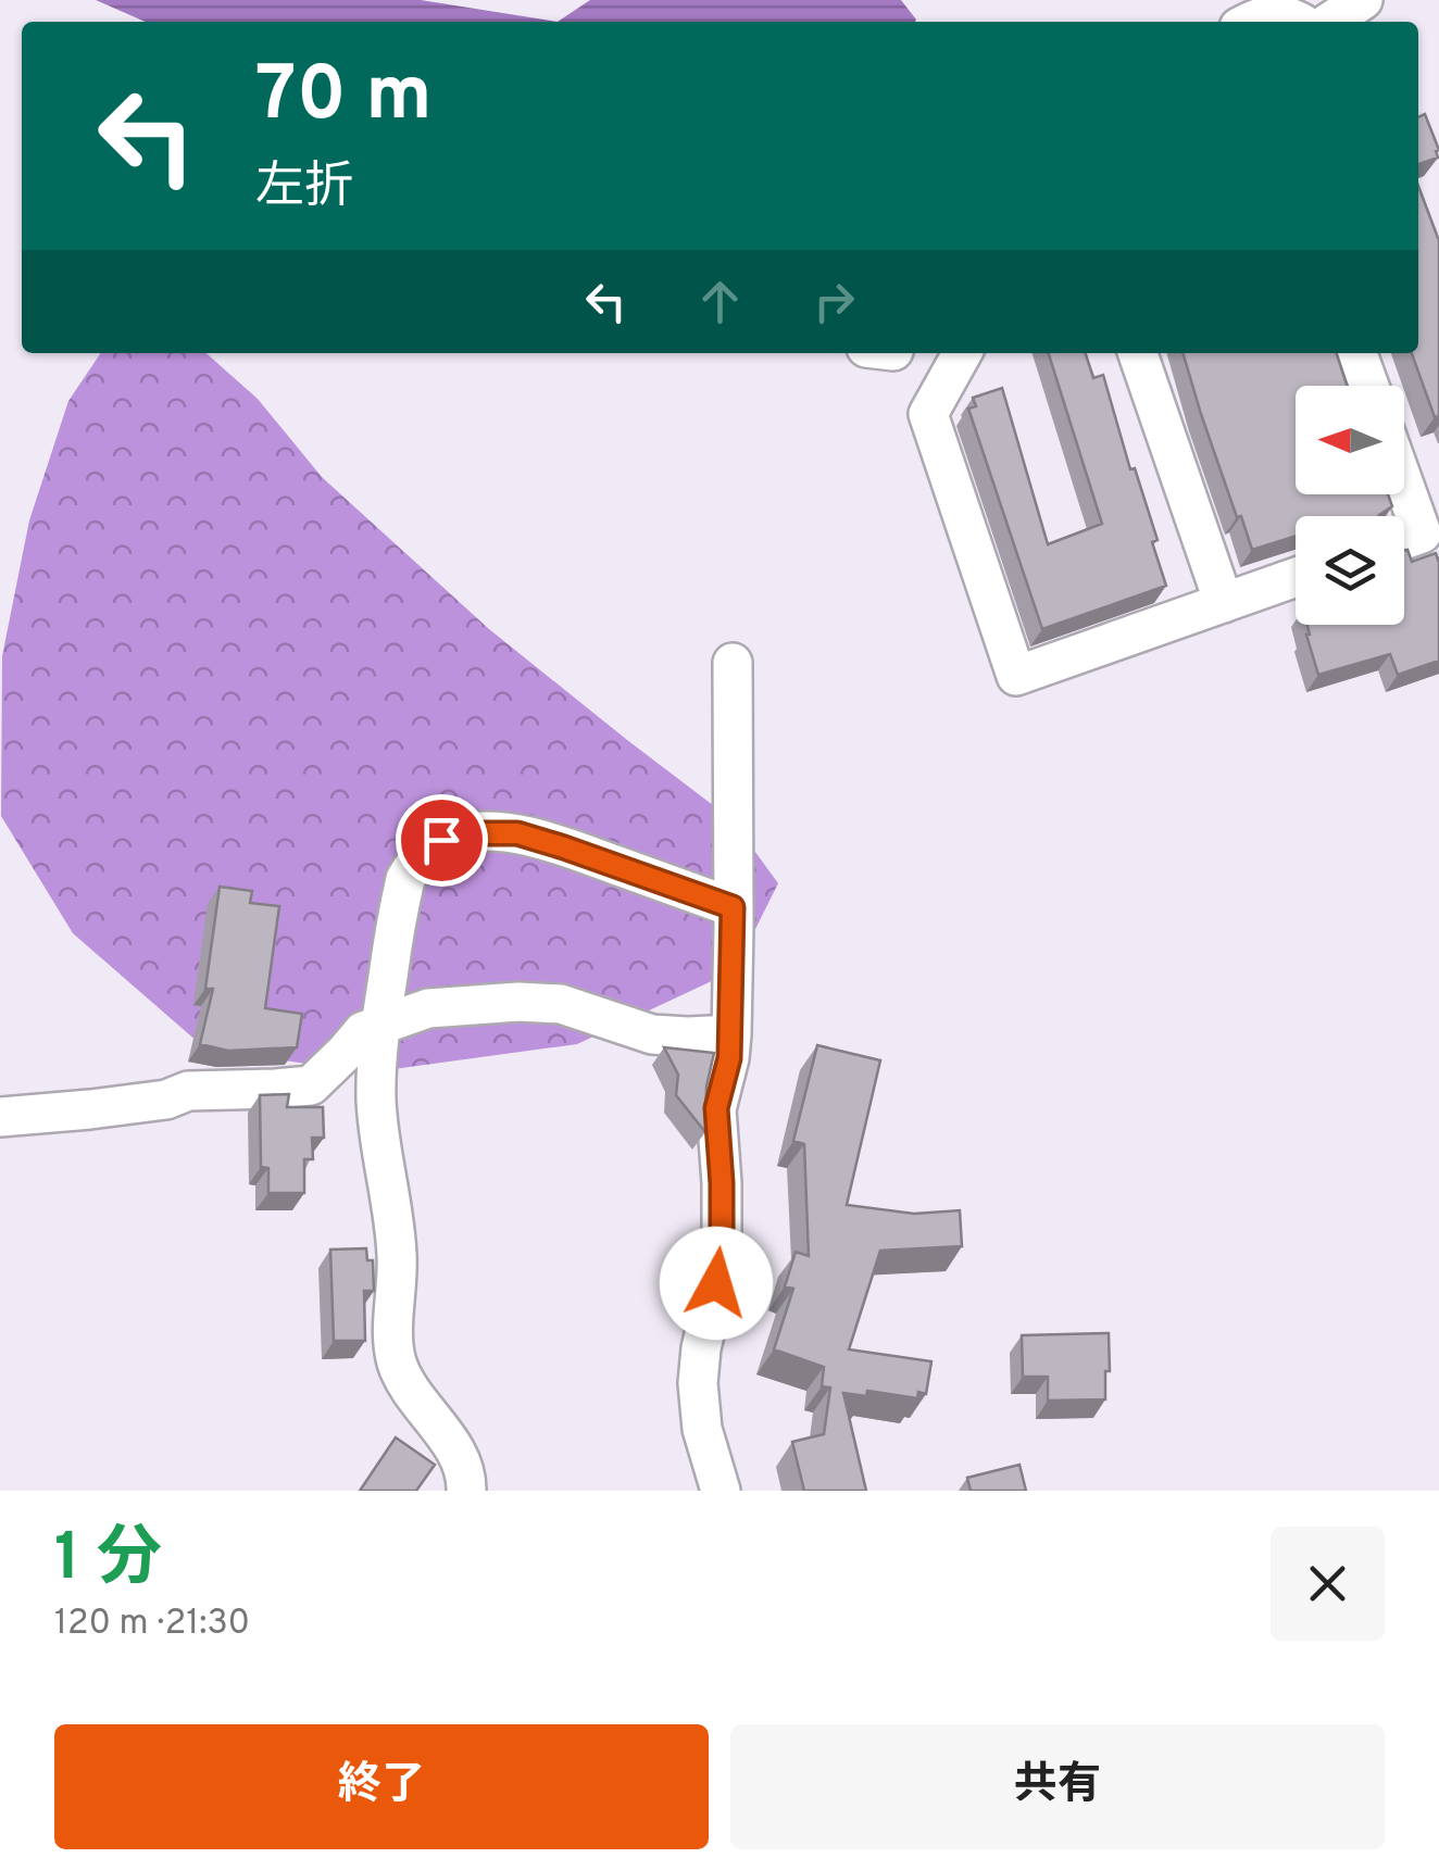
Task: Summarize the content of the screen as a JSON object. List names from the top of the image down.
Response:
{
  "north": "left",
  "page": {
    "turn": ["70 m", "左折"],
    "heading": ["1 分", "120 m · 21:30"],
    "buttons": ["終了", "共有"]
  }
}
